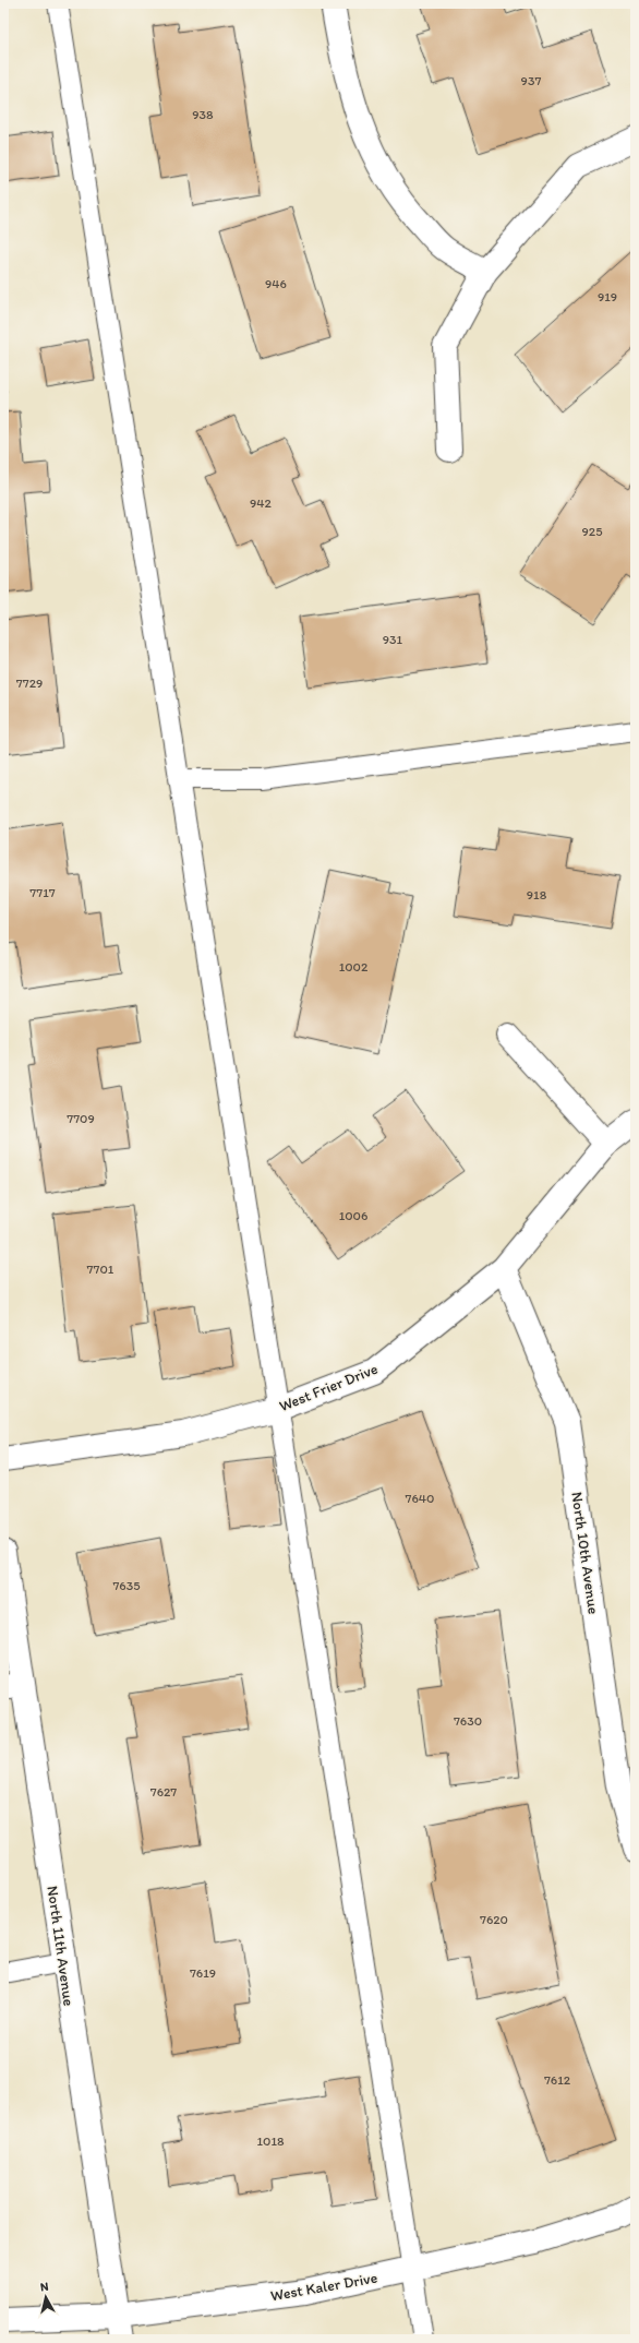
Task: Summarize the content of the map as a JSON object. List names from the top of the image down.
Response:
{
  "streets": {
    "street": [
      "West Frier Drive",
      "North 10th Avenue",
      "North 11th Avenue",
      "West Kaler Drive"
    ]
  },
  "crossings": [
    ["West Frier Drive", "North 10th Avenue"],
    ["North 11th Avenue", "West Kaler Drive"]
  ],
  "house_numbers": [
    "937",
    "938",
    "946",
    "919",
    "942",
    "925",
    "931",
    "7729",
    "7717",
    "918",
    "1002",
    "7709",
    "1006",
    "7701",
    "7640",
    "7635",
    "7630",
    "7627",
    "7620",
    "7619",
    "7612",
    "1018"
  ],
  "north": "top"
}
